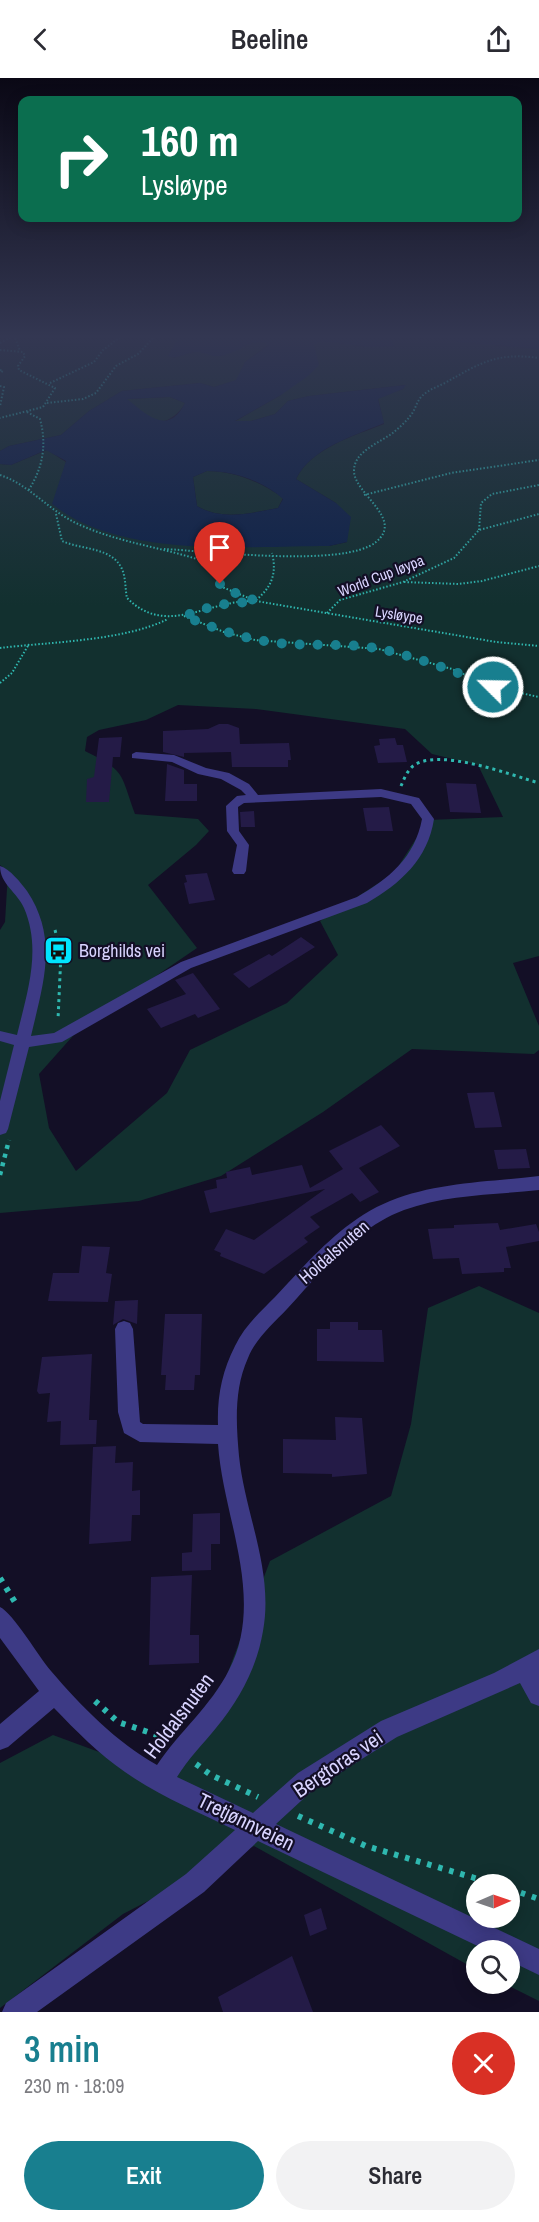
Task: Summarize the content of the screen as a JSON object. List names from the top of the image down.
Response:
{
  "streets": {
    "street": ["Holdalsnuten", "Bergtoras vei", "Tretjønnveien"],
    "path": ["World Cup løypa", "Lysløype"]
  },
  "crossings": [
    ["World Cup løypa", "Lysløype"],
    ["Holdalsnuten", "Tretjønnveien"]
  ],
  "places": {
    "bus stop": ["Borghilds vei"]
  },
  "north": "right",
  "page": {
    "header": "Beeline",
    "turn": ["160 m", "Lysløype"],
    "heading": ["3 min", "230 m · 18:09"],
    "buttons": ["Exit", "Share"]
  }
}
